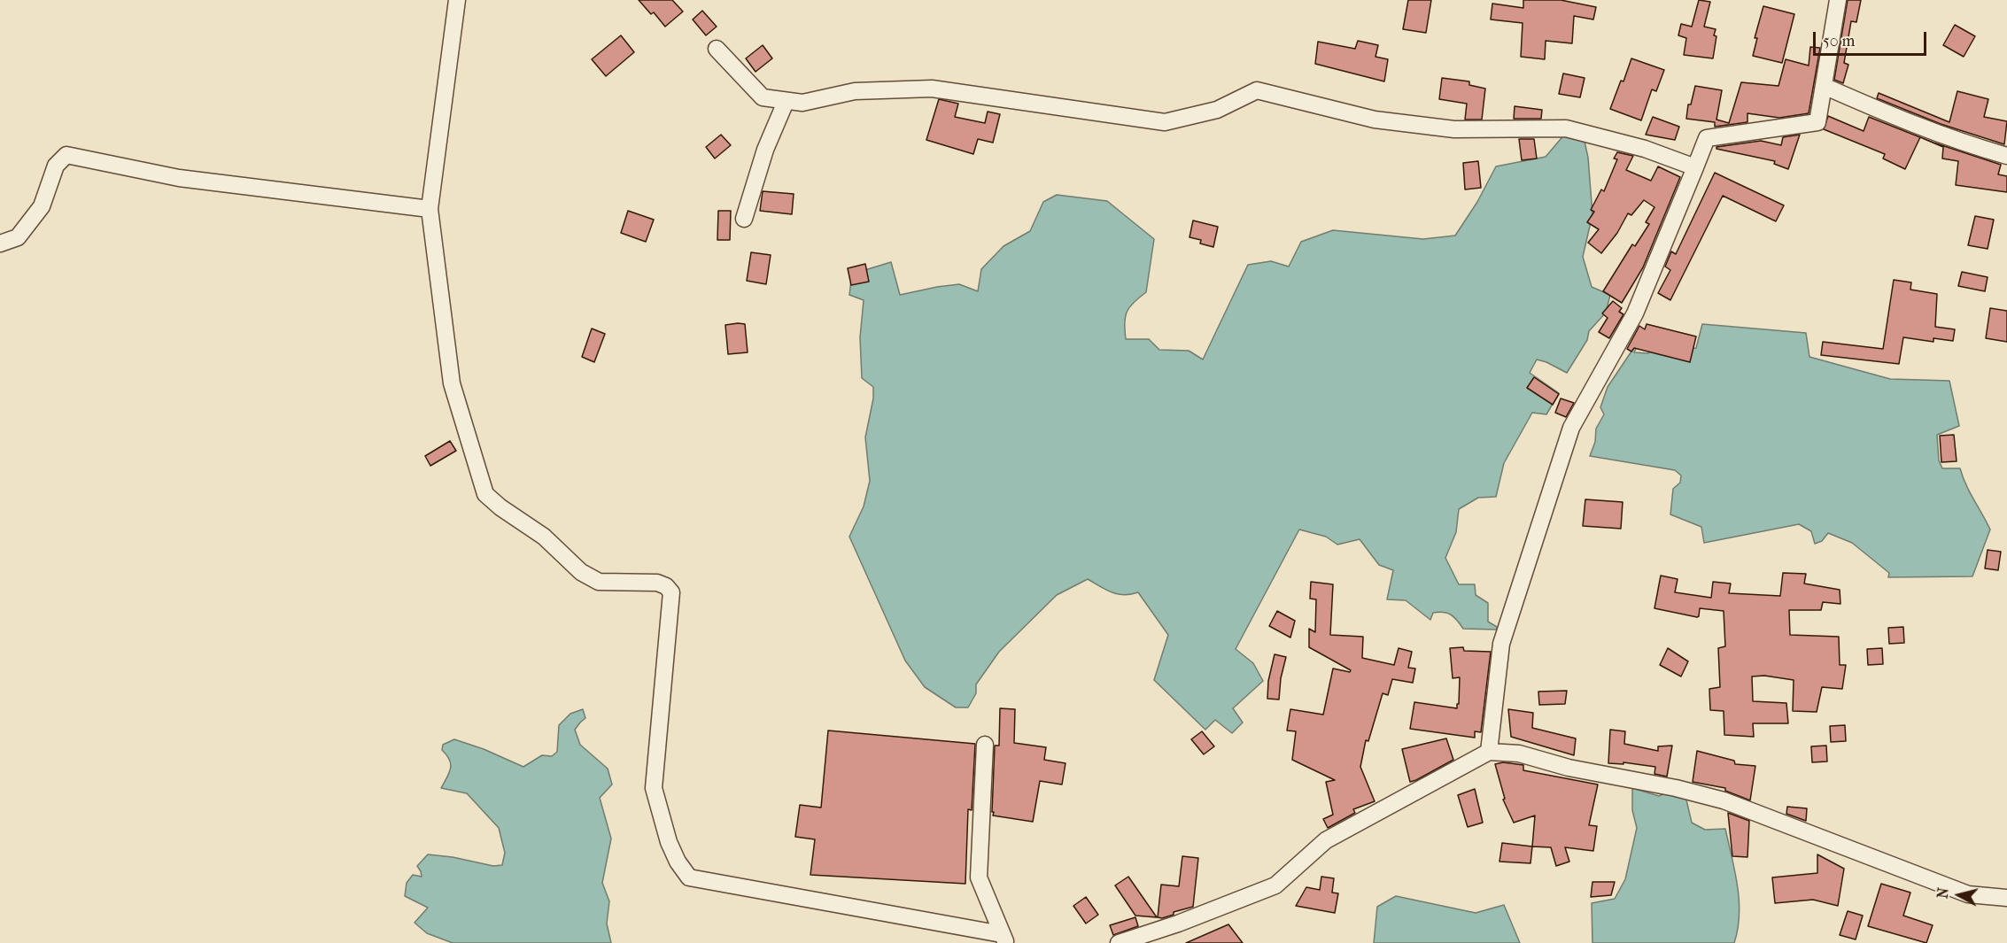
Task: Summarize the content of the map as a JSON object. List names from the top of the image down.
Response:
{
  "scale_bar": "50 m",
  "north": "left"
}
